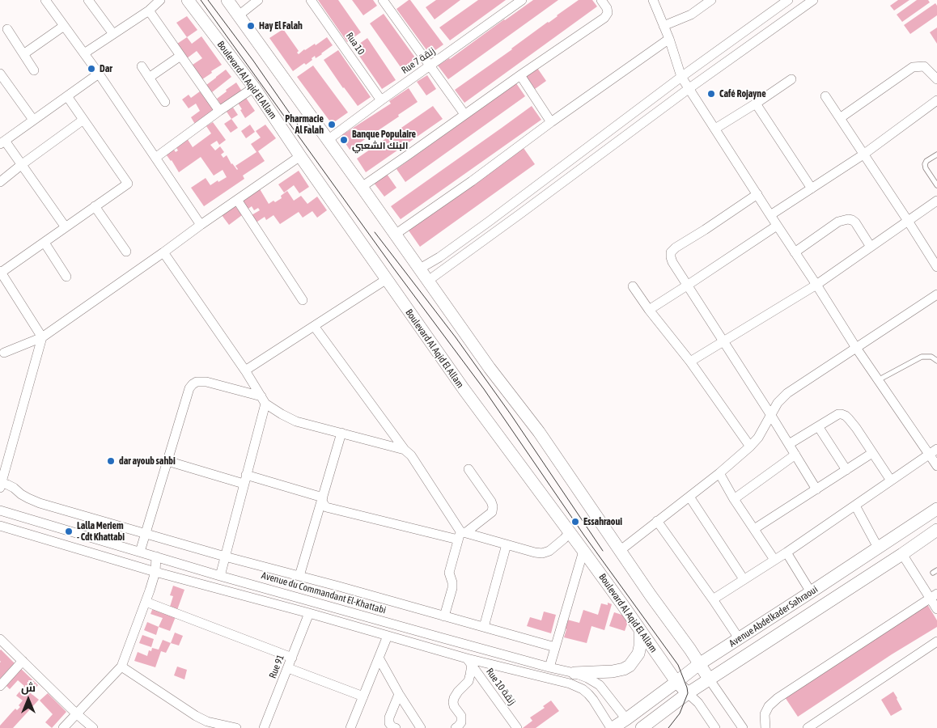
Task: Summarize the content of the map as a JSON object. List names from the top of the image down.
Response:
{
  "streets": {
    "main road": ["Boulevard Al Aqid El Allam", "Avenue Abdelkader Sahraoui"],
    "street": [
      "Rua 10",
      "Rue 7 زنقة",
      "Avenue du Commandant El-Khattabi",
      "Rue 91",
      "Rue 10 زنقة"
    ]
  },
  "crossings": [
    ["Rua 10", "Rue 7 زنقة"],
    ["Boulevard Al Aqid El Allam", "Avenue Abdelkader Sahraoui"],
    ["Avenue du Commandant El-Khattabi", "Avenue Abdelkader Sahraoui"]
  ],
  "places": [
    "Hay El Falah",
    "Dar",
    "Café Rojayne",
    "Pharmacie Al Falah",
    "Banque Populaire البنك الشعبي",
    "dar ayoub sahbi",
    "Essahraoui",
    "Lalla Meriem - Cdt Khattabi"
  ],
  "north": "top"
}
